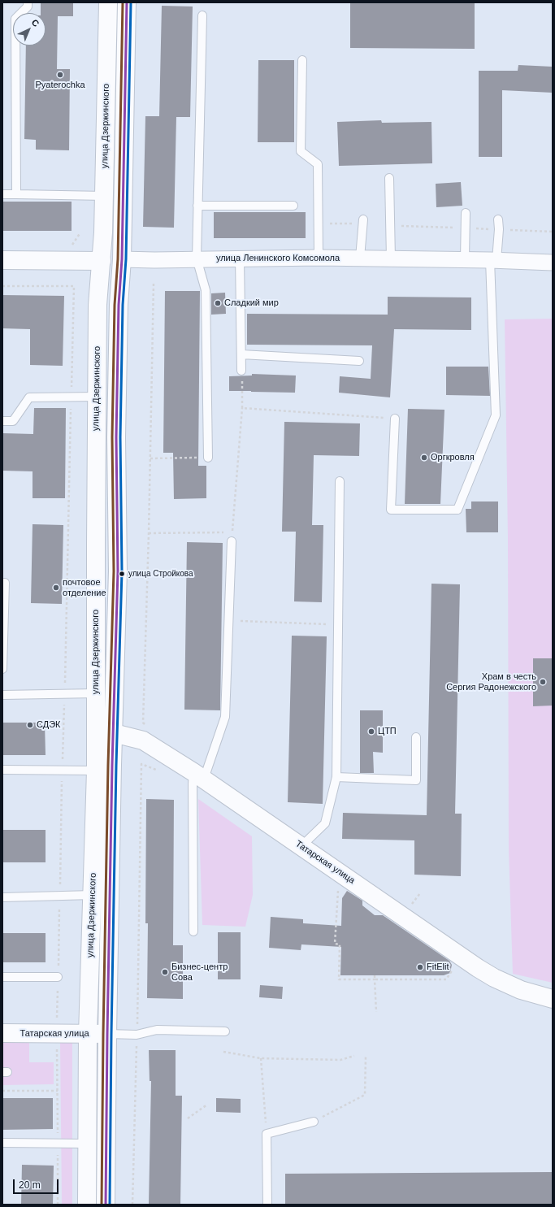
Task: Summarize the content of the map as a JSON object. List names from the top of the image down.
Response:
{
  "streets": {
    "main road": ["улица Дзержинского", "улица Ленинского Комсомола", "Татарская улица"]
  },
  "crossings": [
    ["улица Дзержинского", "улица Ленинского Комсомола"],
    ["улица Дзержинского", "Татарская улица"]
  ],
  "places": [
    "Pyaterochka",
    "Сладкий мир",
    "Оргкровля",
    "улица Стройкова",
    "почтовое отделение",
    "Храм в честь Сергия Радонежского",
    "СДЭК",
    "ЦТП",
    "FitElit",
    "Бизнес-центр Сова"
  ],
  "scale_bar": "20 m",
  "north": "top right"
}
